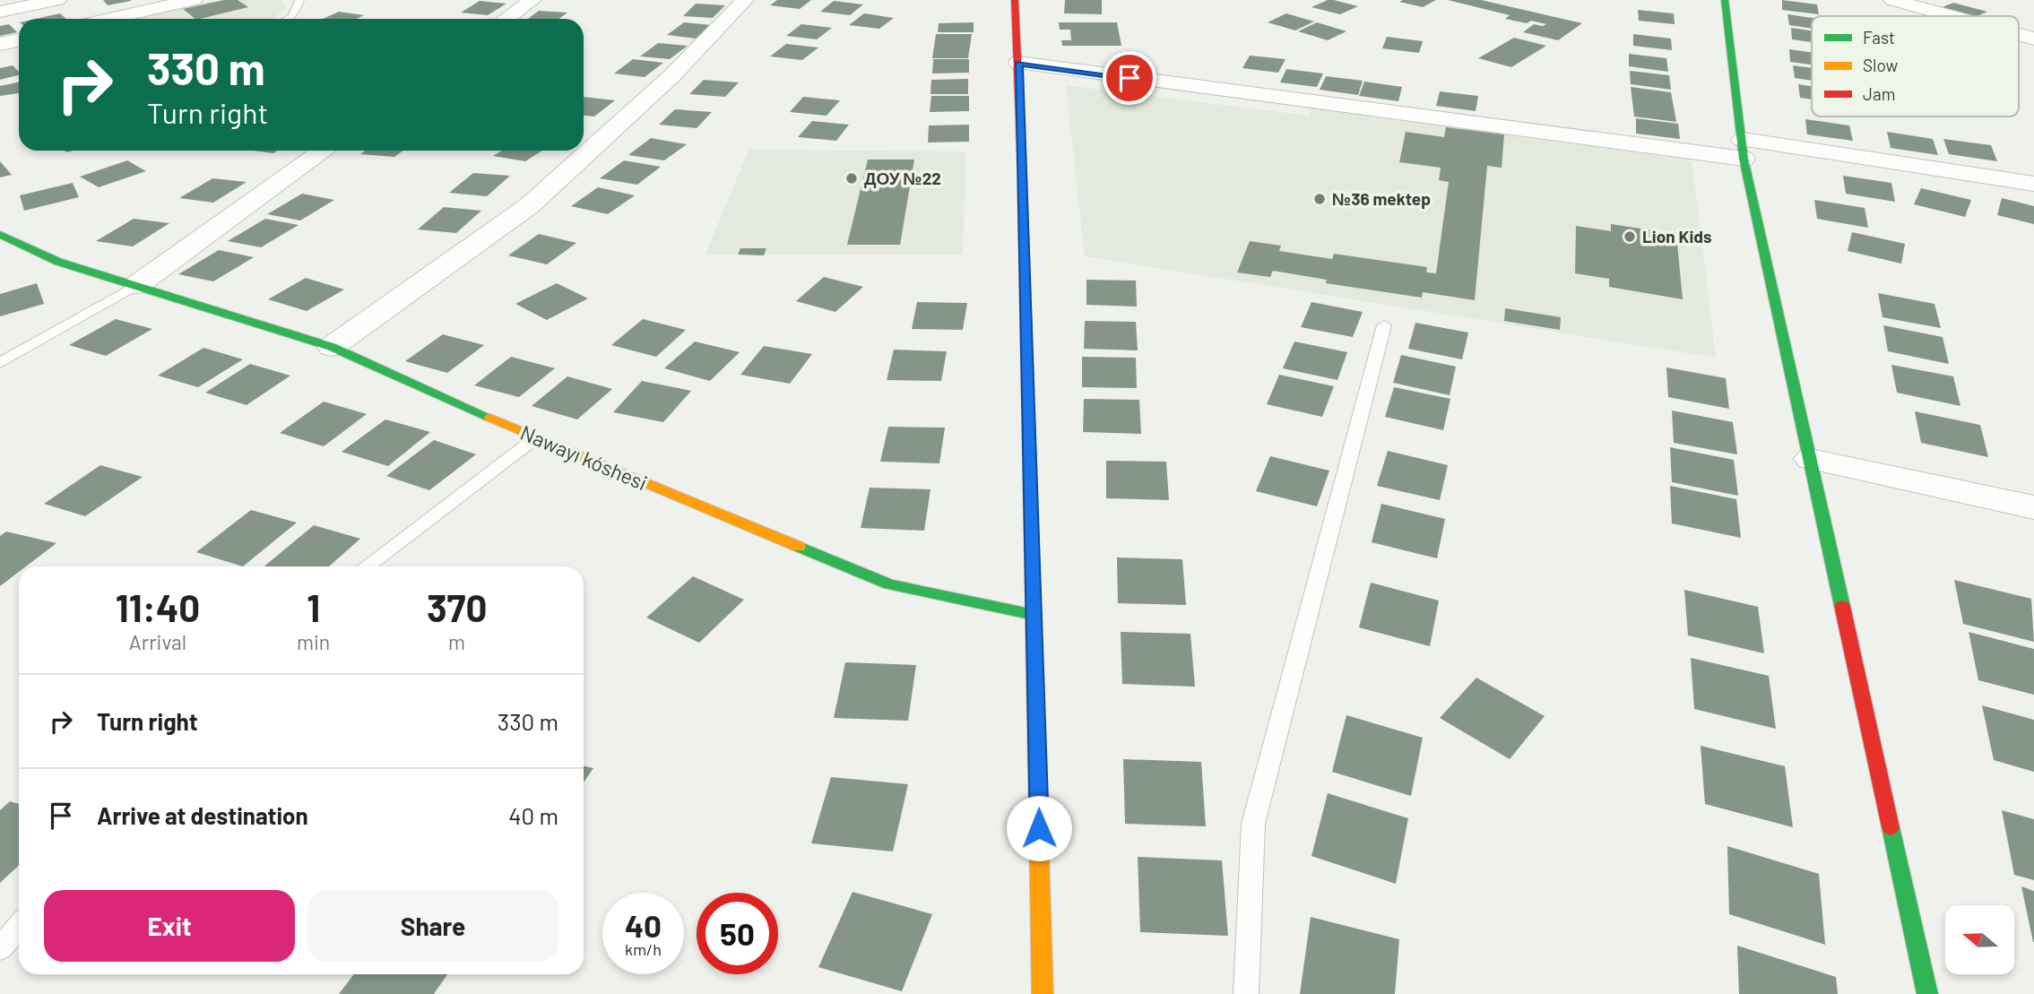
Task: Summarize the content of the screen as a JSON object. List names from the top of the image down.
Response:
{
  "streets": {
    "street": ["Nawayı kóshesi"]
  },
  "places": ["ДОУ №22", "№36 mektep", "Lion Kids"],
  "legend": ["Fast", "Slow", "Jam"],
  "north": "left",
  "page": {
    "turn": ["330 m", "Turn right"],
    "eta": [
      "11:40",
      "Arrival",
      "1",
      "min",
      "370",
      "m"
    ],
    "list": [
      {
        "name": "Turn right",
        "value": "330 m"
      },
      {
        "name": "Arrive at destination",
        "value": "40 m"
      }
    ],
    "buttons": ["Exit", "Share"],
    "speed": "40 km/h",
    "limit": "50"
  }
}
